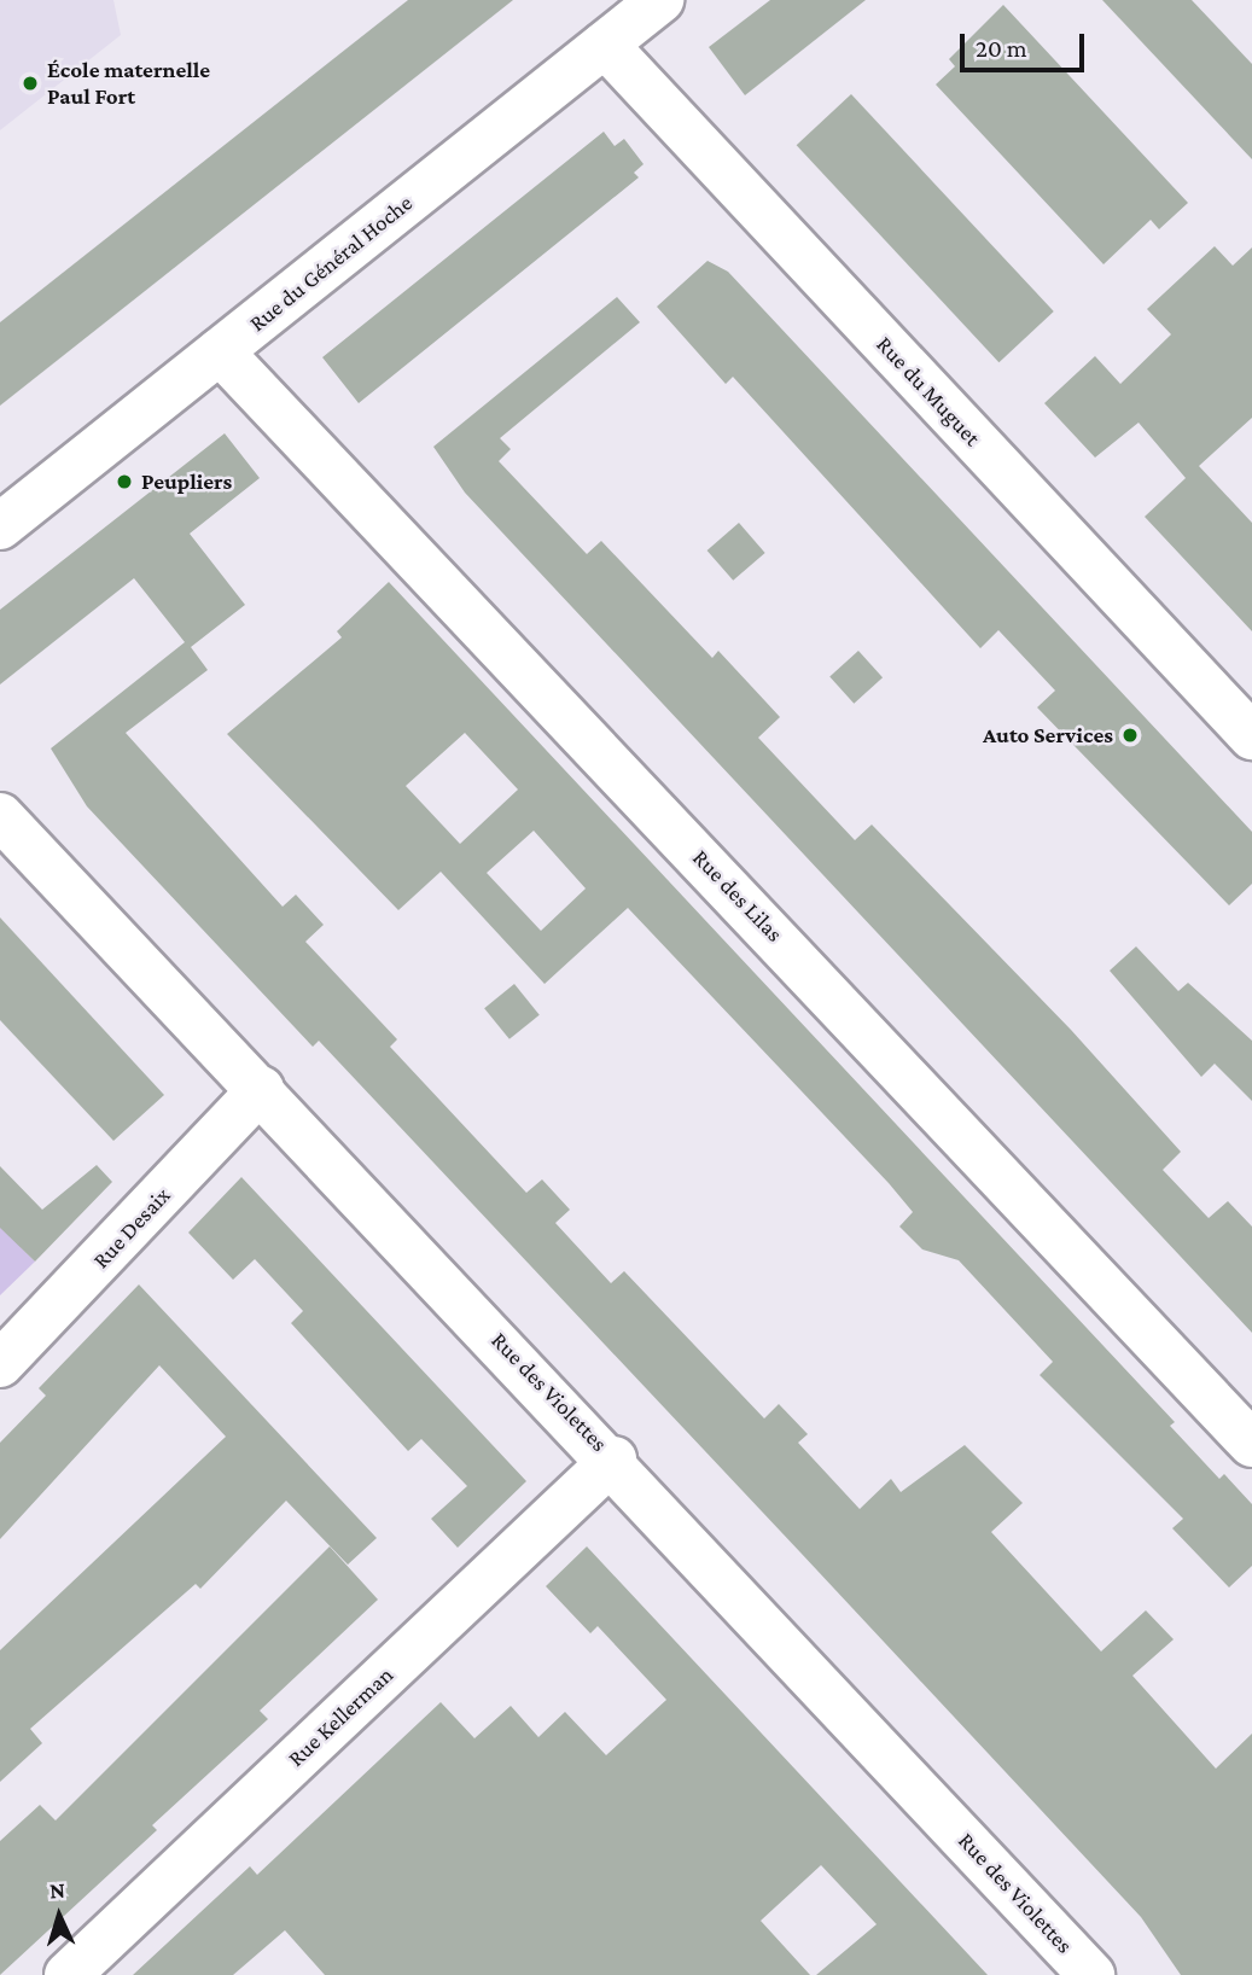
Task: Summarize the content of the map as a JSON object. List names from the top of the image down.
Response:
{
  "streets": {
    "street": [
      "Rue du Général Hoche",
      "Rue du Muguet",
      "Rue des Lilas",
      "Rue Desaix",
      "Rue des Violettes",
      "Rue Kellerman"
    ]
  },
  "crossings": [
    ["Rue du Général Hoche", "Rue du Muguet"],
    ["Rue du Général Hoche", "Rue des Lilas"],
    ["Rue Desaix", "Rue des Violettes"],
    ["Rue des Violettes", "Rue Kellerman"]
  ],
  "places": ["École maternelle Paul Fort", "Peupliers", "Auto Services"],
  "scale_bar": "20 m",
  "north": "top"
}
